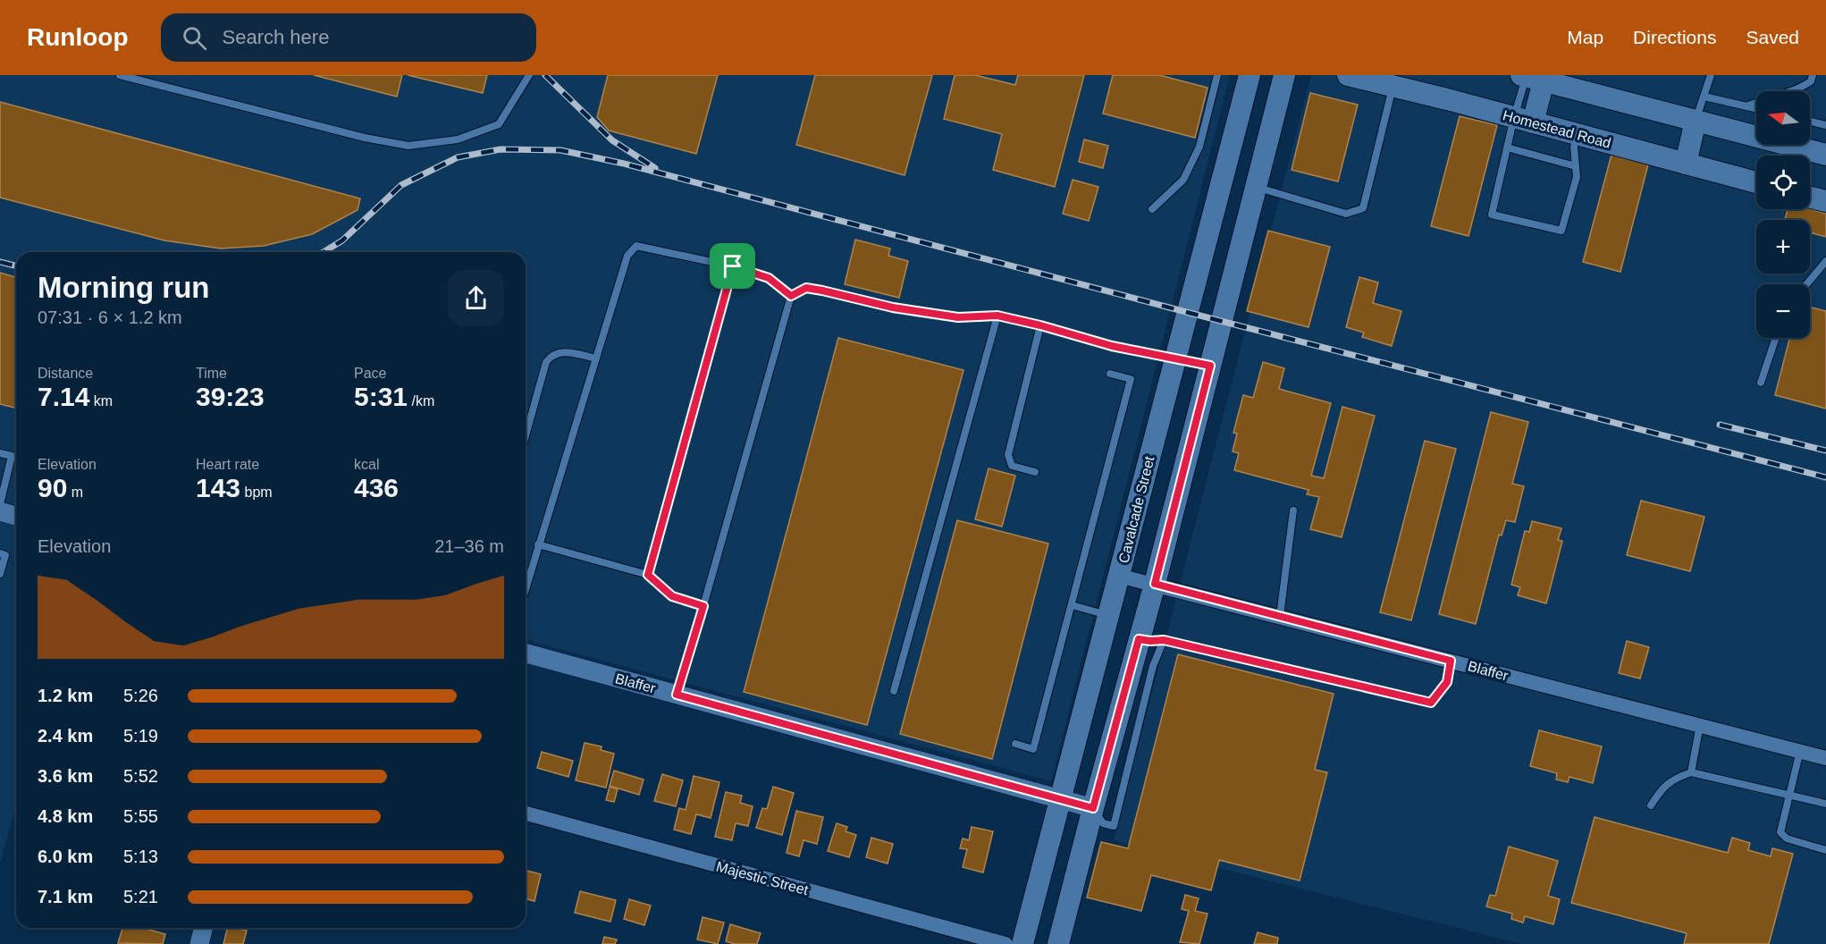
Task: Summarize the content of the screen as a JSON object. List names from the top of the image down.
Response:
{
  "streets": {
    "main road": ["Homestead Road", "Cavalcade Street"],
    "street": ["Blaffer", "Majestic Street"]
  },
  "crossings": [
    ["Cavalcade Street", "Blaffer"]
  ],
  "north": "left",
  "page": {
    "header": "Runloop",
    "search": "Search here",
    "nav": ["Map", "Directions", "Saved"],
    "map_buttons": ["+", "−"],
    "heading": ["Morning run", "07:31 · 6 × 1.2 km"],
    "stats": [
      ["Distance", "7.14 km"],
      ["Time", "39:23"],
      ["Pace", "5:31 /km"],
      ["Elevation", "90 m"],
      ["Heart rate", "143 bpm"],
      ["kcal", "436"]
    ],
    "chart": ["Elevation", "21–36 m"],
    "list": [
      {
        "name": "1.2 km",
        "note": "5:26"
      },
      {
        "name": "2.4 km",
        "note": "5:19"
      },
      {
        "name": "3.6 km",
        "note": "5:52"
      },
      {
        "name": "4.8 km",
        "note": "5:55"
      },
      {
        "name": "6.0 km",
        "note": "5:13"
      },
      {
        "name": "7.1 km",
        "note": "5:21"
      }
    ]
  }
}
